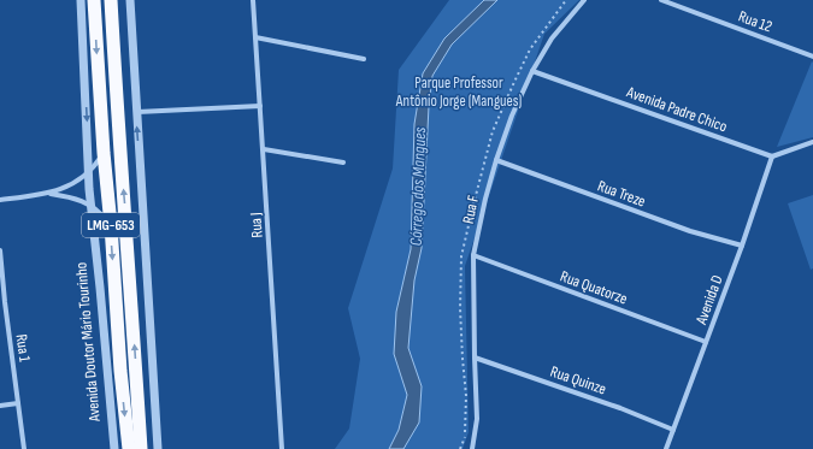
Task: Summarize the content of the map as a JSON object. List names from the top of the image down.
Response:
{
  "streets": {
    "highway": ["LMG-653", "Avenida Doutor Mário Tourinho"],
    "street": [
      "Rua 12",
      "Avenida Padre Chico",
      "Rua Treze",
      "Rua F",
      "Rua J",
      "Rua Quatorze",
      "Avenida D",
      "Rua 1",
      "Rua Quinze"
    ]
  },
  "crossings": [
    ["Avenida Padre Chico", "Rua F"],
    ["Avenida Padre Chico", "Avenida D"],
    ["Rua Treze", "Rua F"],
    ["Rua Treze", "Avenida D"],
    ["Rua F", "Rua Quatorze"],
    ["Rua F", "Rua Quinze"],
    ["Rua Quatorze", "Avenida D"],
    ["Avenida D", "Rua Quinze"]
  ],
  "water": ["Córrego dos Mangues"],
  "parks": ["Parque Professor Antônio Jorge (Mangues)"]
}
